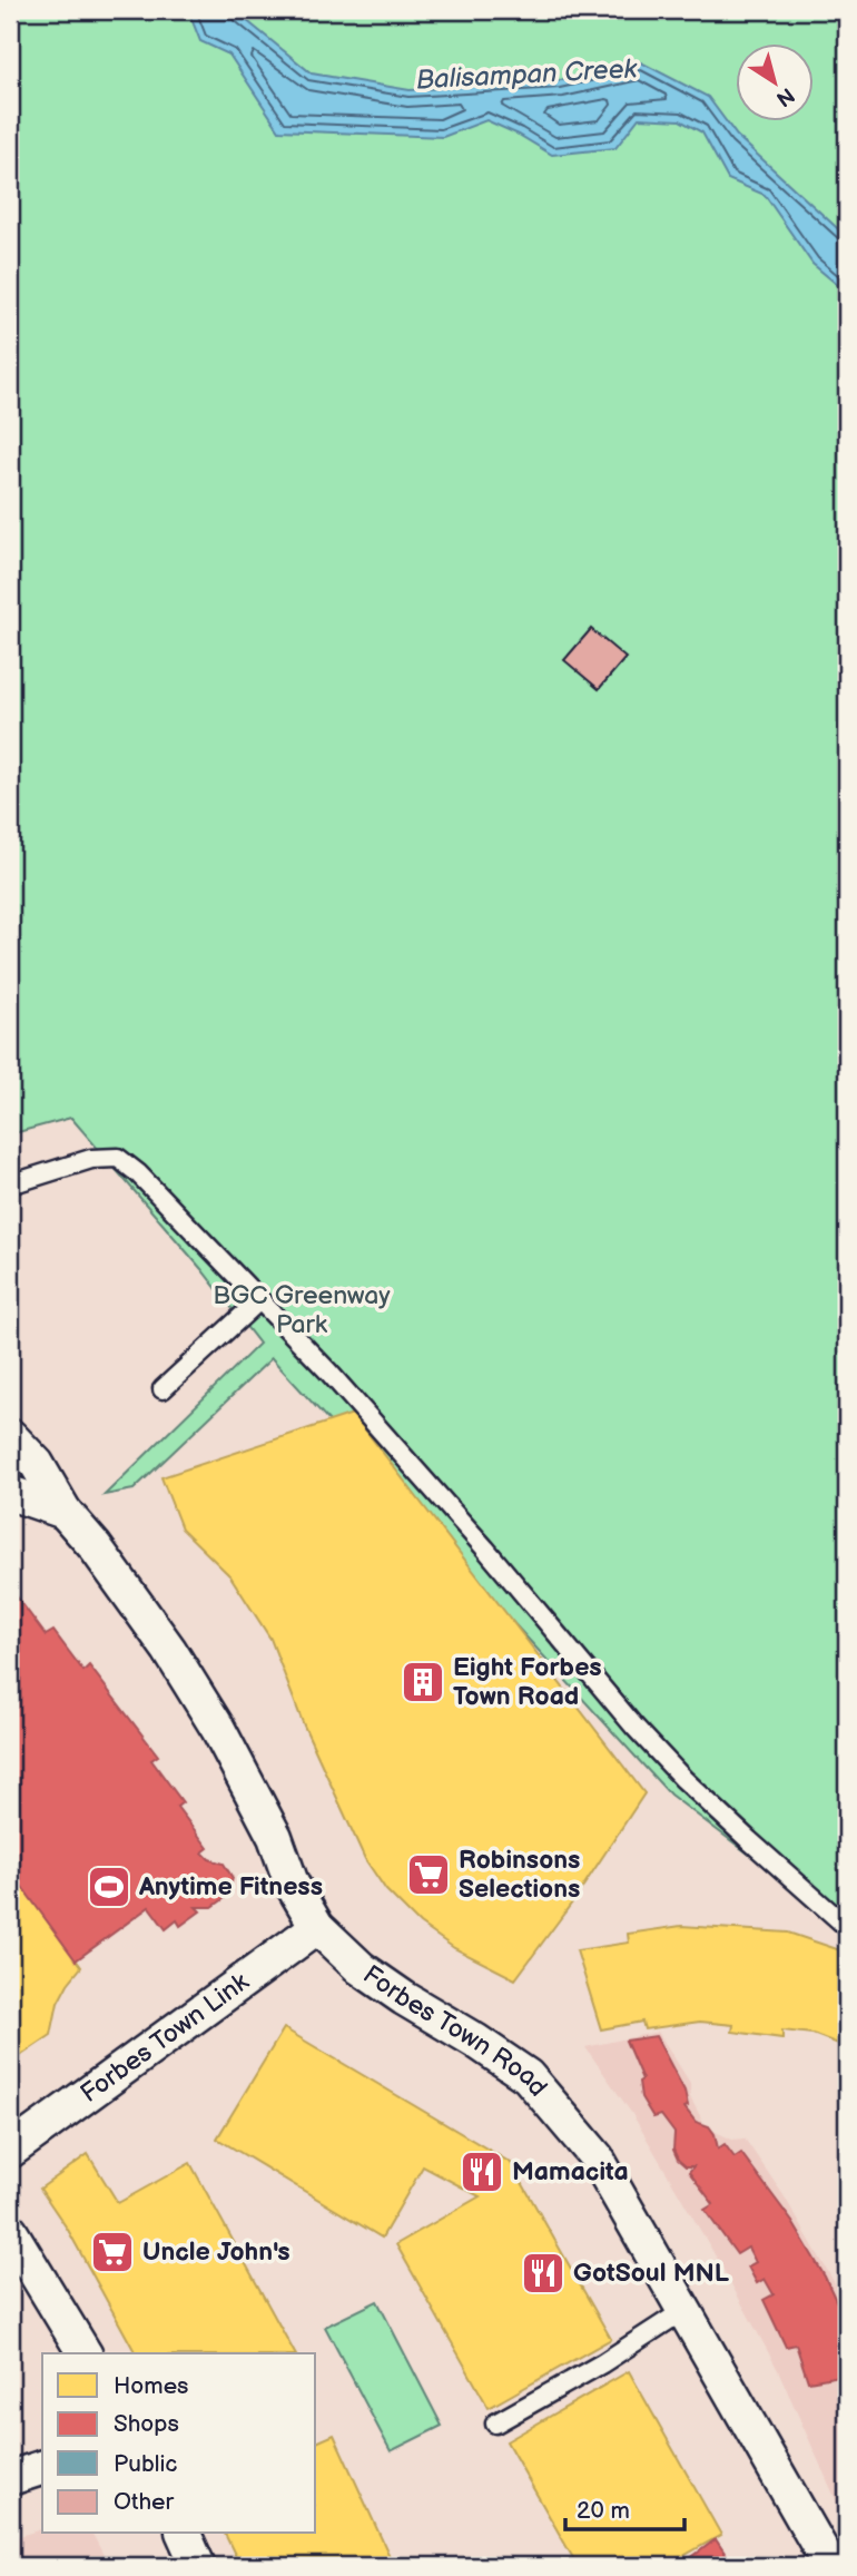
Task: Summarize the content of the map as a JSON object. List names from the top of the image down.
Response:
{
  "streets": {
    "street": ["Forbes Town Road", "Forbes Town Link"]
  },
  "crossings": [
    ["Forbes Town Road", "Forbes Town Link"]
  ],
  "water": ["Balisampan Creek"],
  "parks": ["BGC Greenway Park"],
  "places": {
    "building": ["Eight Forbes Town Road"],
    "supermarket": ["Robinsons Selections", "Uncle John's"],
    "sports": ["Anytime Fitness"],
    "restaurant": ["Mamacita", "GotSoul MNL"]
  },
  "legend": [
    "Homes",
    "Shops",
    "Public",
    "Other"
  ],
  "scale_bar": "20 m",
  "north": "bottom right"
}
